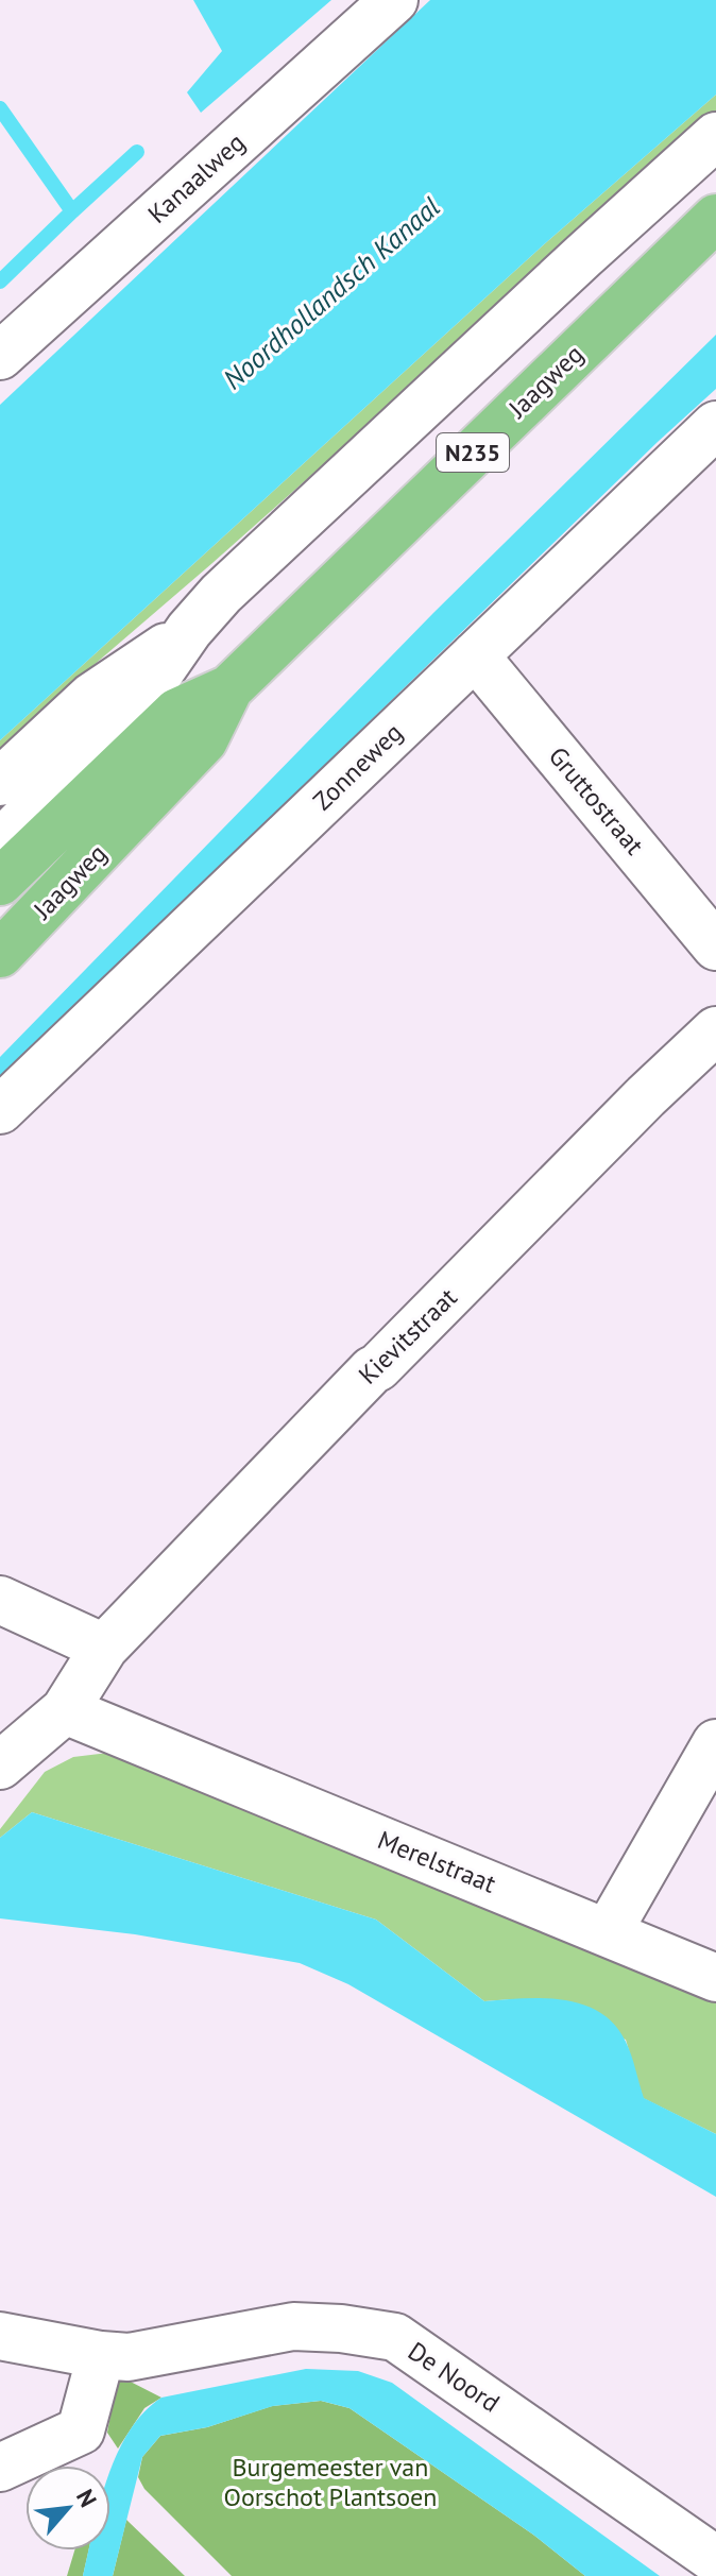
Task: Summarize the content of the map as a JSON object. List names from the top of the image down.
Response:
{
  "streets": {
    "main road": ["Jaagweg", "N235"],
    "street": [
      "Kanaalweg",
      "Zonneweg",
      "Gruttostraat",
      "Kievitstraat",
      "Merelstraat",
      "De Noord"
    ]
  },
  "crossings": [
    ["Zonneweg", "Gruttostraat"]
  ],
  "water": ["Noordhollandsch Kanaal"],
  "parks": ["Burgemeester van Oorschot Plantsoen"],
  "north": "top right"
}
